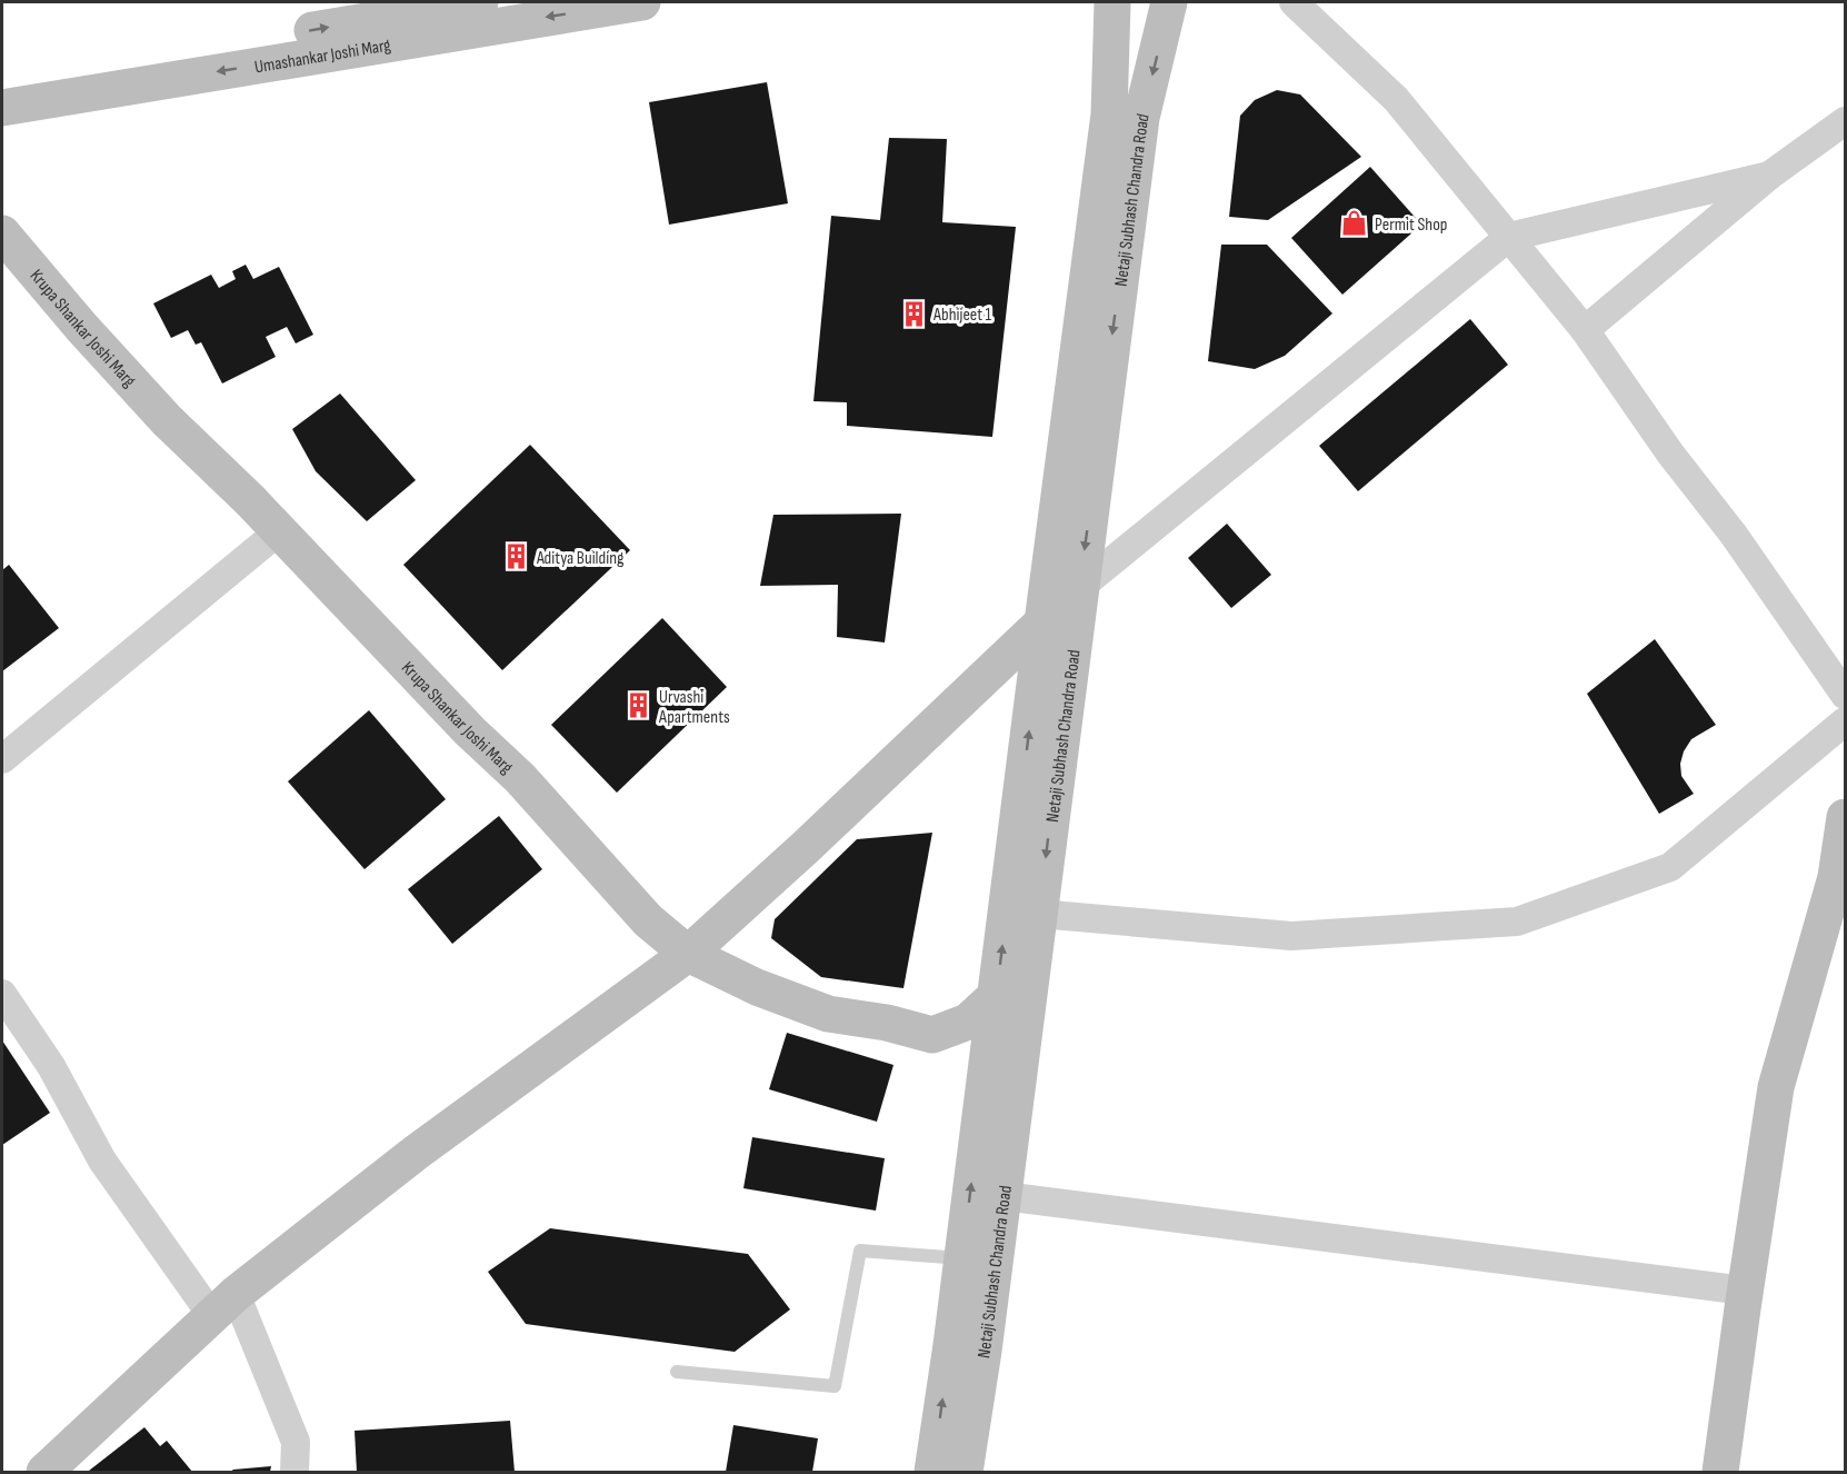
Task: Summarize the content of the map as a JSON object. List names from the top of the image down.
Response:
{
  "streets": {
    "street": ["Umashankar Joshi Marg", "Netaji Subhash Chandra Road", "Krupa Shankar Joshi Marg"]
  },
  "crossings": [
    ["Netaji Subhash Chandra Road", "Krupa Shankar Joshi Marg"]
  ],
  "places": {
    "shop": ["Permit Shop"],
    "building": ["Abhijeet 1", "Aditya Building", "Urvashi Apartments"]
  }
}
